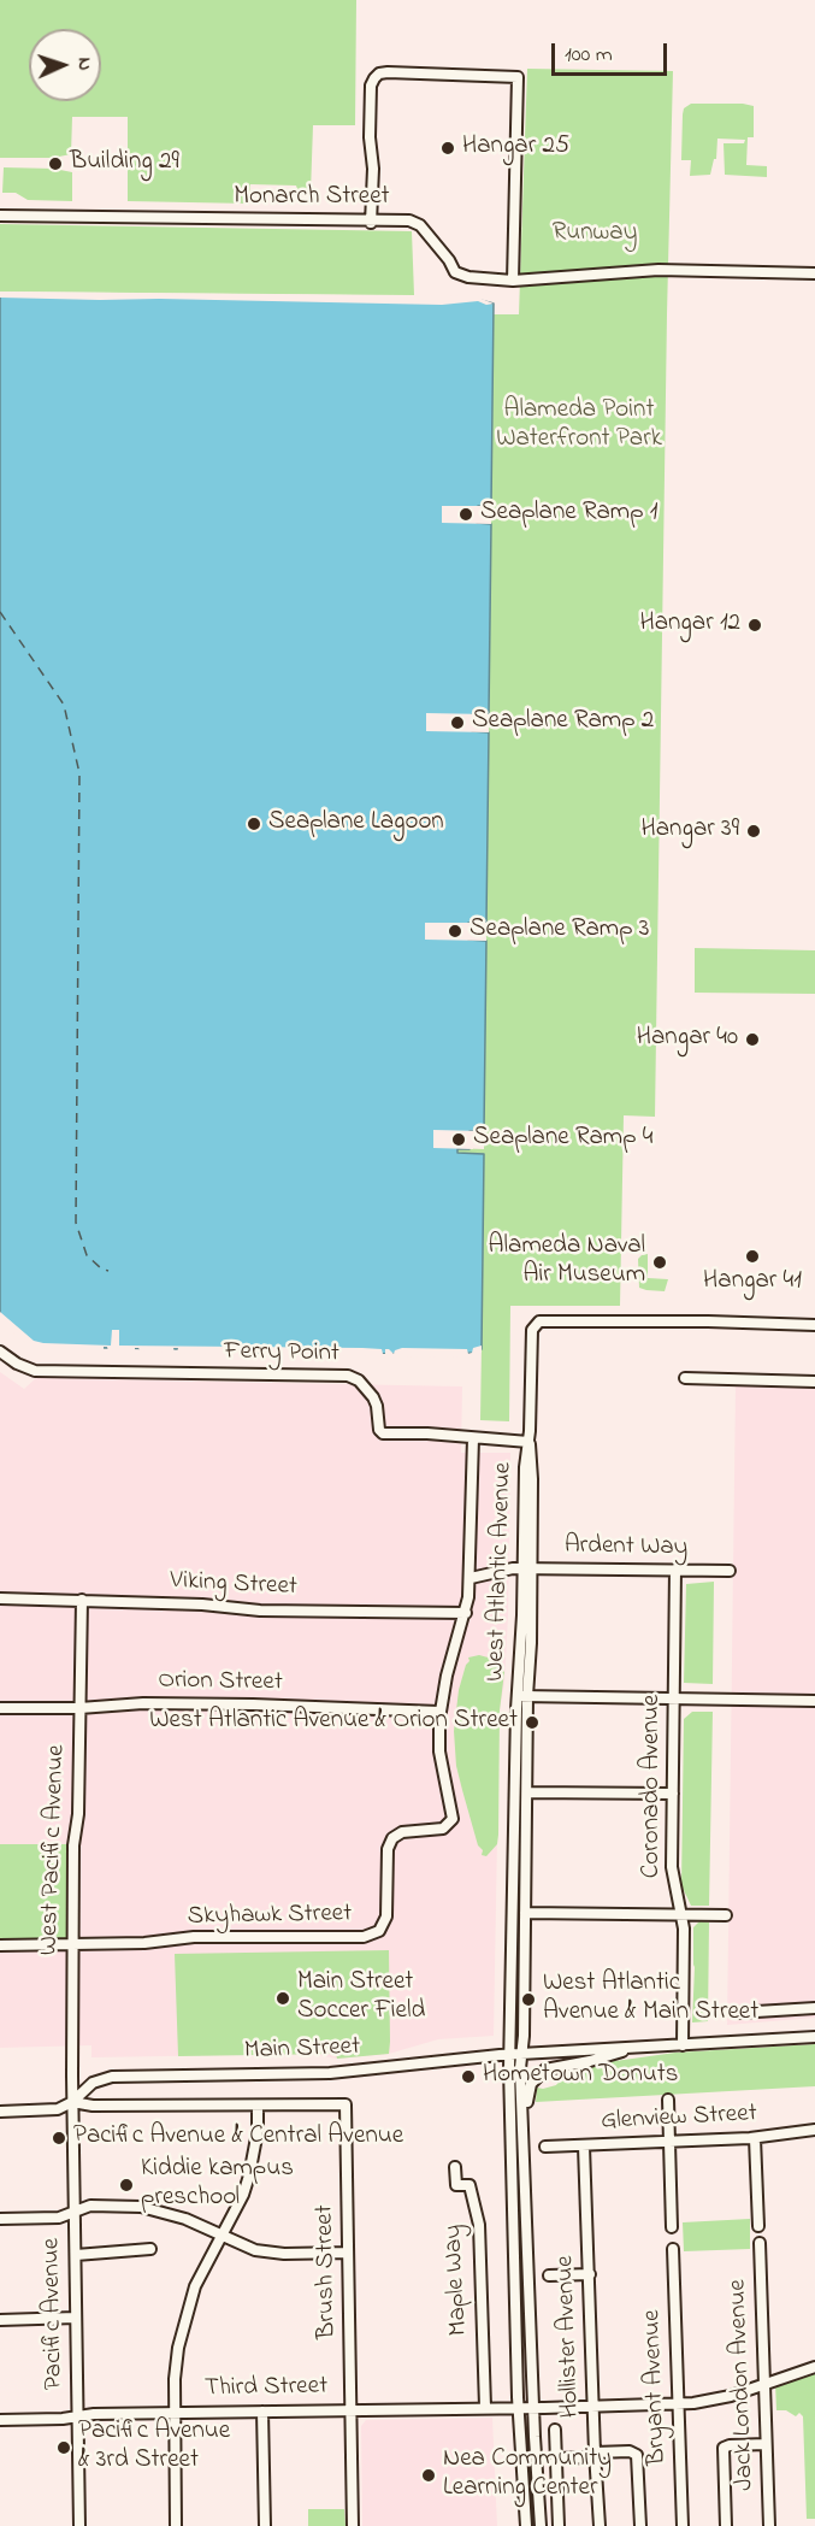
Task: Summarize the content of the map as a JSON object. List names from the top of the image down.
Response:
{
  "streets": {
    "street": [
      "Monarch Street",
      "Ferry Point",
      "Ardent Way",
      "West Atlantic Avenue",
      "Viking Street",
      "Orion Street",
      "Coronado Avenue",
      "West Pacific Avenue",
      "Skyhawk Street",
      "Main Street",
      "Glenview Street",
      "Brush Street",
      "Maple Way",
      "Pacific Avenue",
      "Hollister Avenue",
      "Jack London Avenue",
      "Bryant Avenue",
      "Third Street"
    ]
  },
  "crossings": [
    ["Ferry Point", "West Atlantic Avenue"],
    ["Ardent Way", "West Atlantic Avenue"],
    ["Ardent Way", "Coronado Avenue"],
    ["West Atlantic Avenue", "Viking Street"],
    ["West Atlantic Avenue", "Orion Street"],
    ["West Atlantic Avenue", "Skyhawk Street"],
    ["West Atlantic Avenue", "Main Street"],
    ["West Atlantic Avenue", "Third Street"],
    ["Viking Street", "West Pacific Avenue"],
    ["Orion Street", "West Pacific Avenue"],
    ["Coronado Avenue", "Main Street"],
    ["West Pacific Avenue", "Skyhawk Street"],
    ["West Pacific Avenue", "Main Street"],
    ["West Pacific Avenue", "Pacific Avenue"],
    ["Main Street", "Pacific Avenue"],
    ["Glenview Street", "Hollister Avenue"],
    ["Brush Street", "Third Street"],
    ["Maple Way", "Third Street"],
    ["Pacific Avenue", "Third Street"],
    ["Hollister Avenue", "Third Street"],
    ["Jack London Avenue", "Third Street"],
    ["Bryant Avenue", "Third Street"]
  ],
  "parks": ["Runway", "Alameda Point Waterfront Park"],
  "places": [
    "Hangar 25",
    "Building 29",
    "Seaplane Ramp 1",
    "Hangar 12",
    "Seaplane Ramp 2",
    "Seaplane Lagoon",
    "Hangar 39",
    "Seaplane Ramp 3",
    "Hangar 40",
    "Seaplane Ramp 4",
    "Hangar 41",
    "Alameda Naval Air Museum",
    "West Atlantic Avenue & Orion Street",
    "Main Street Soccer Field",
    "West Atlantic Avenue & Main Street",
    "Hometown Donuts",
    "Pacific Avenue & Central Avenue",
    "Kiddie kampus preschool",
    "Pacific Avenue & 3rd Street",
    "Nea Community Learning Center"
  ],
  "scale_bar": "100 m",
  "north": "right"
}
